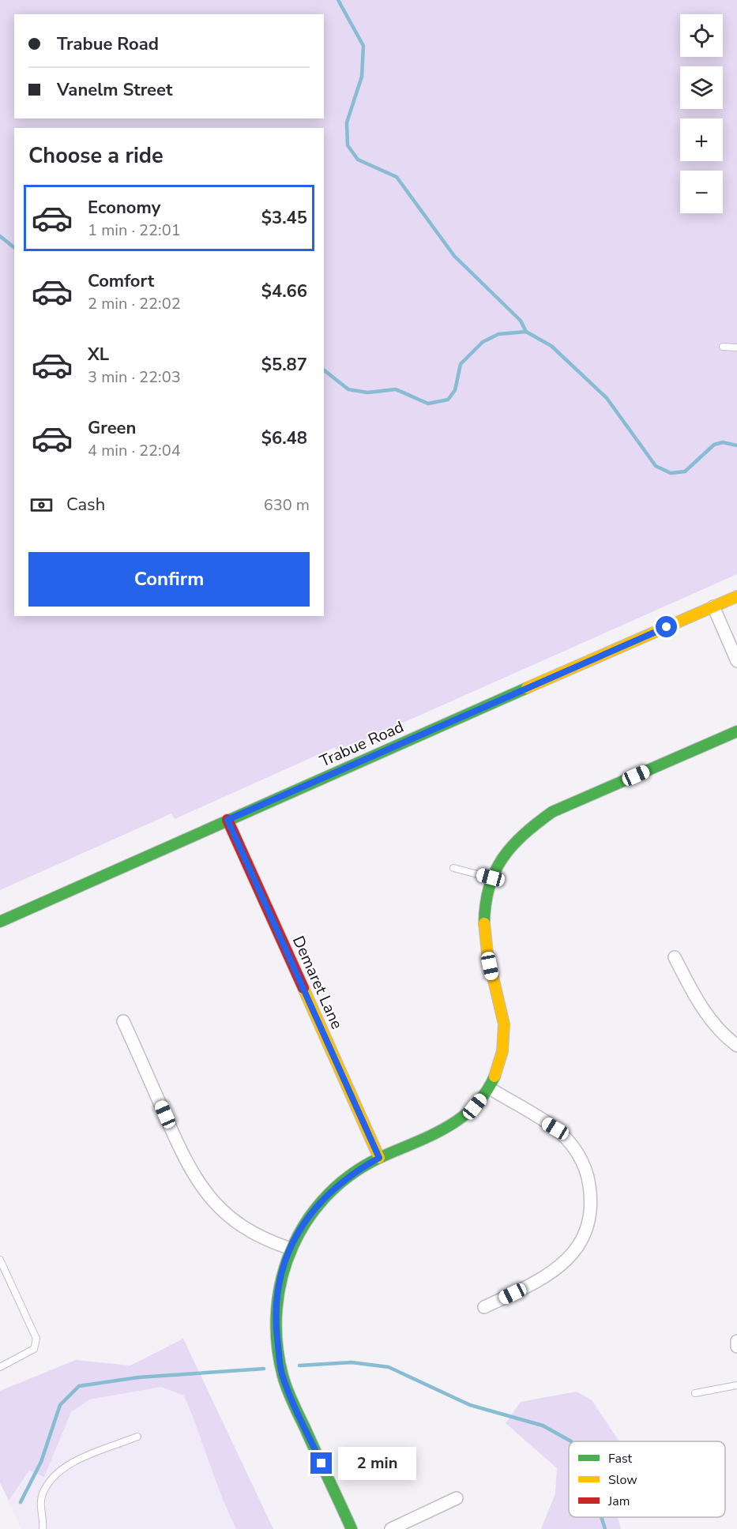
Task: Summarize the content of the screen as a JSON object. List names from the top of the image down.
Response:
{
  "streets": {
    "street": ["Trabue Road", "Demaret Lane"]
  },
  "crossings": [
    ["Trabue Road", "Demaret Lane"]
  ],
  "legend": ["Fast", "Slow", "Jam"],
  "page": {
    "map_buttons": ["+", "−"],
    "banner": ["Trabue Road", "Vanelm Street"],
    "heading": "Choose a ride",
    "list": [
      {
        "name": "Economy",
        "note": "1 min · 22:01",
        "value": "$3.45"
      },
      {
        "name": "Comfort",
        "note": "2 min · 22:02",
        "value": "$4.66"
      },
      {
        "name": "XL",
        "note": "3 min · 22:03",
        "value": "$5.87"
      },
      {
        "name": "Green",
        "note": "4 min · 22:04",
        "value": "$6.48"
      }
    ],
    "pay": ["Cash", "630 m"],
    "buttons": "Confirm",
    "bubble": "2 min"
  }
}
